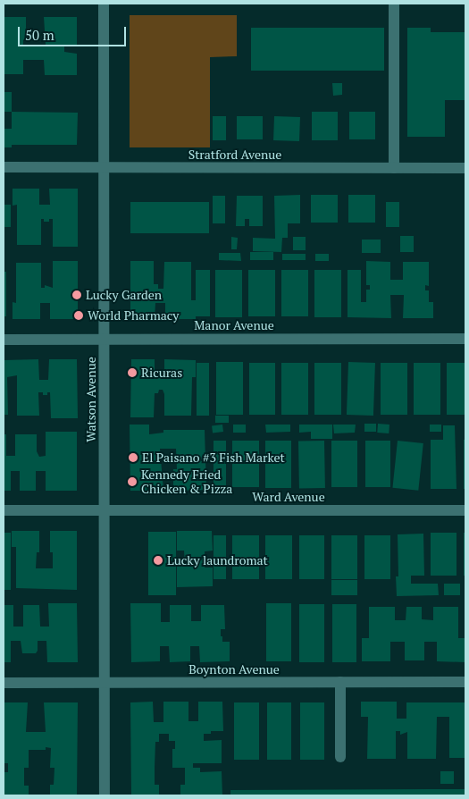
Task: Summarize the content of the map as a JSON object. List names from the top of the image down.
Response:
{
  "streets": {
    "street": [
      "Stratford Avenue",
      "Manor Avenue",
      "Watson Avenue",
      "Ward Avenue",
      "Boynton Avenue"
    ]
  },
  "crossings": [
    ["Stratford Avenue", "Watson Avenue"],
    ["Manor Avenue", "Watson Avenue"],
    ["Watson Avenue", "Ward Avenue"],
    ["Watson Avenue", "Boynton Avenue"]
  ],
  "places": [
    "Lucky Garden",
    "World Pharmacy",
    "Ricuras",
    "El Paisano #3 Fish Market",
    "Kennedy Fried Chicken & Pizza",
    "Lucky laundromat"
  ],
  "scale_bar": "50 m"
}
